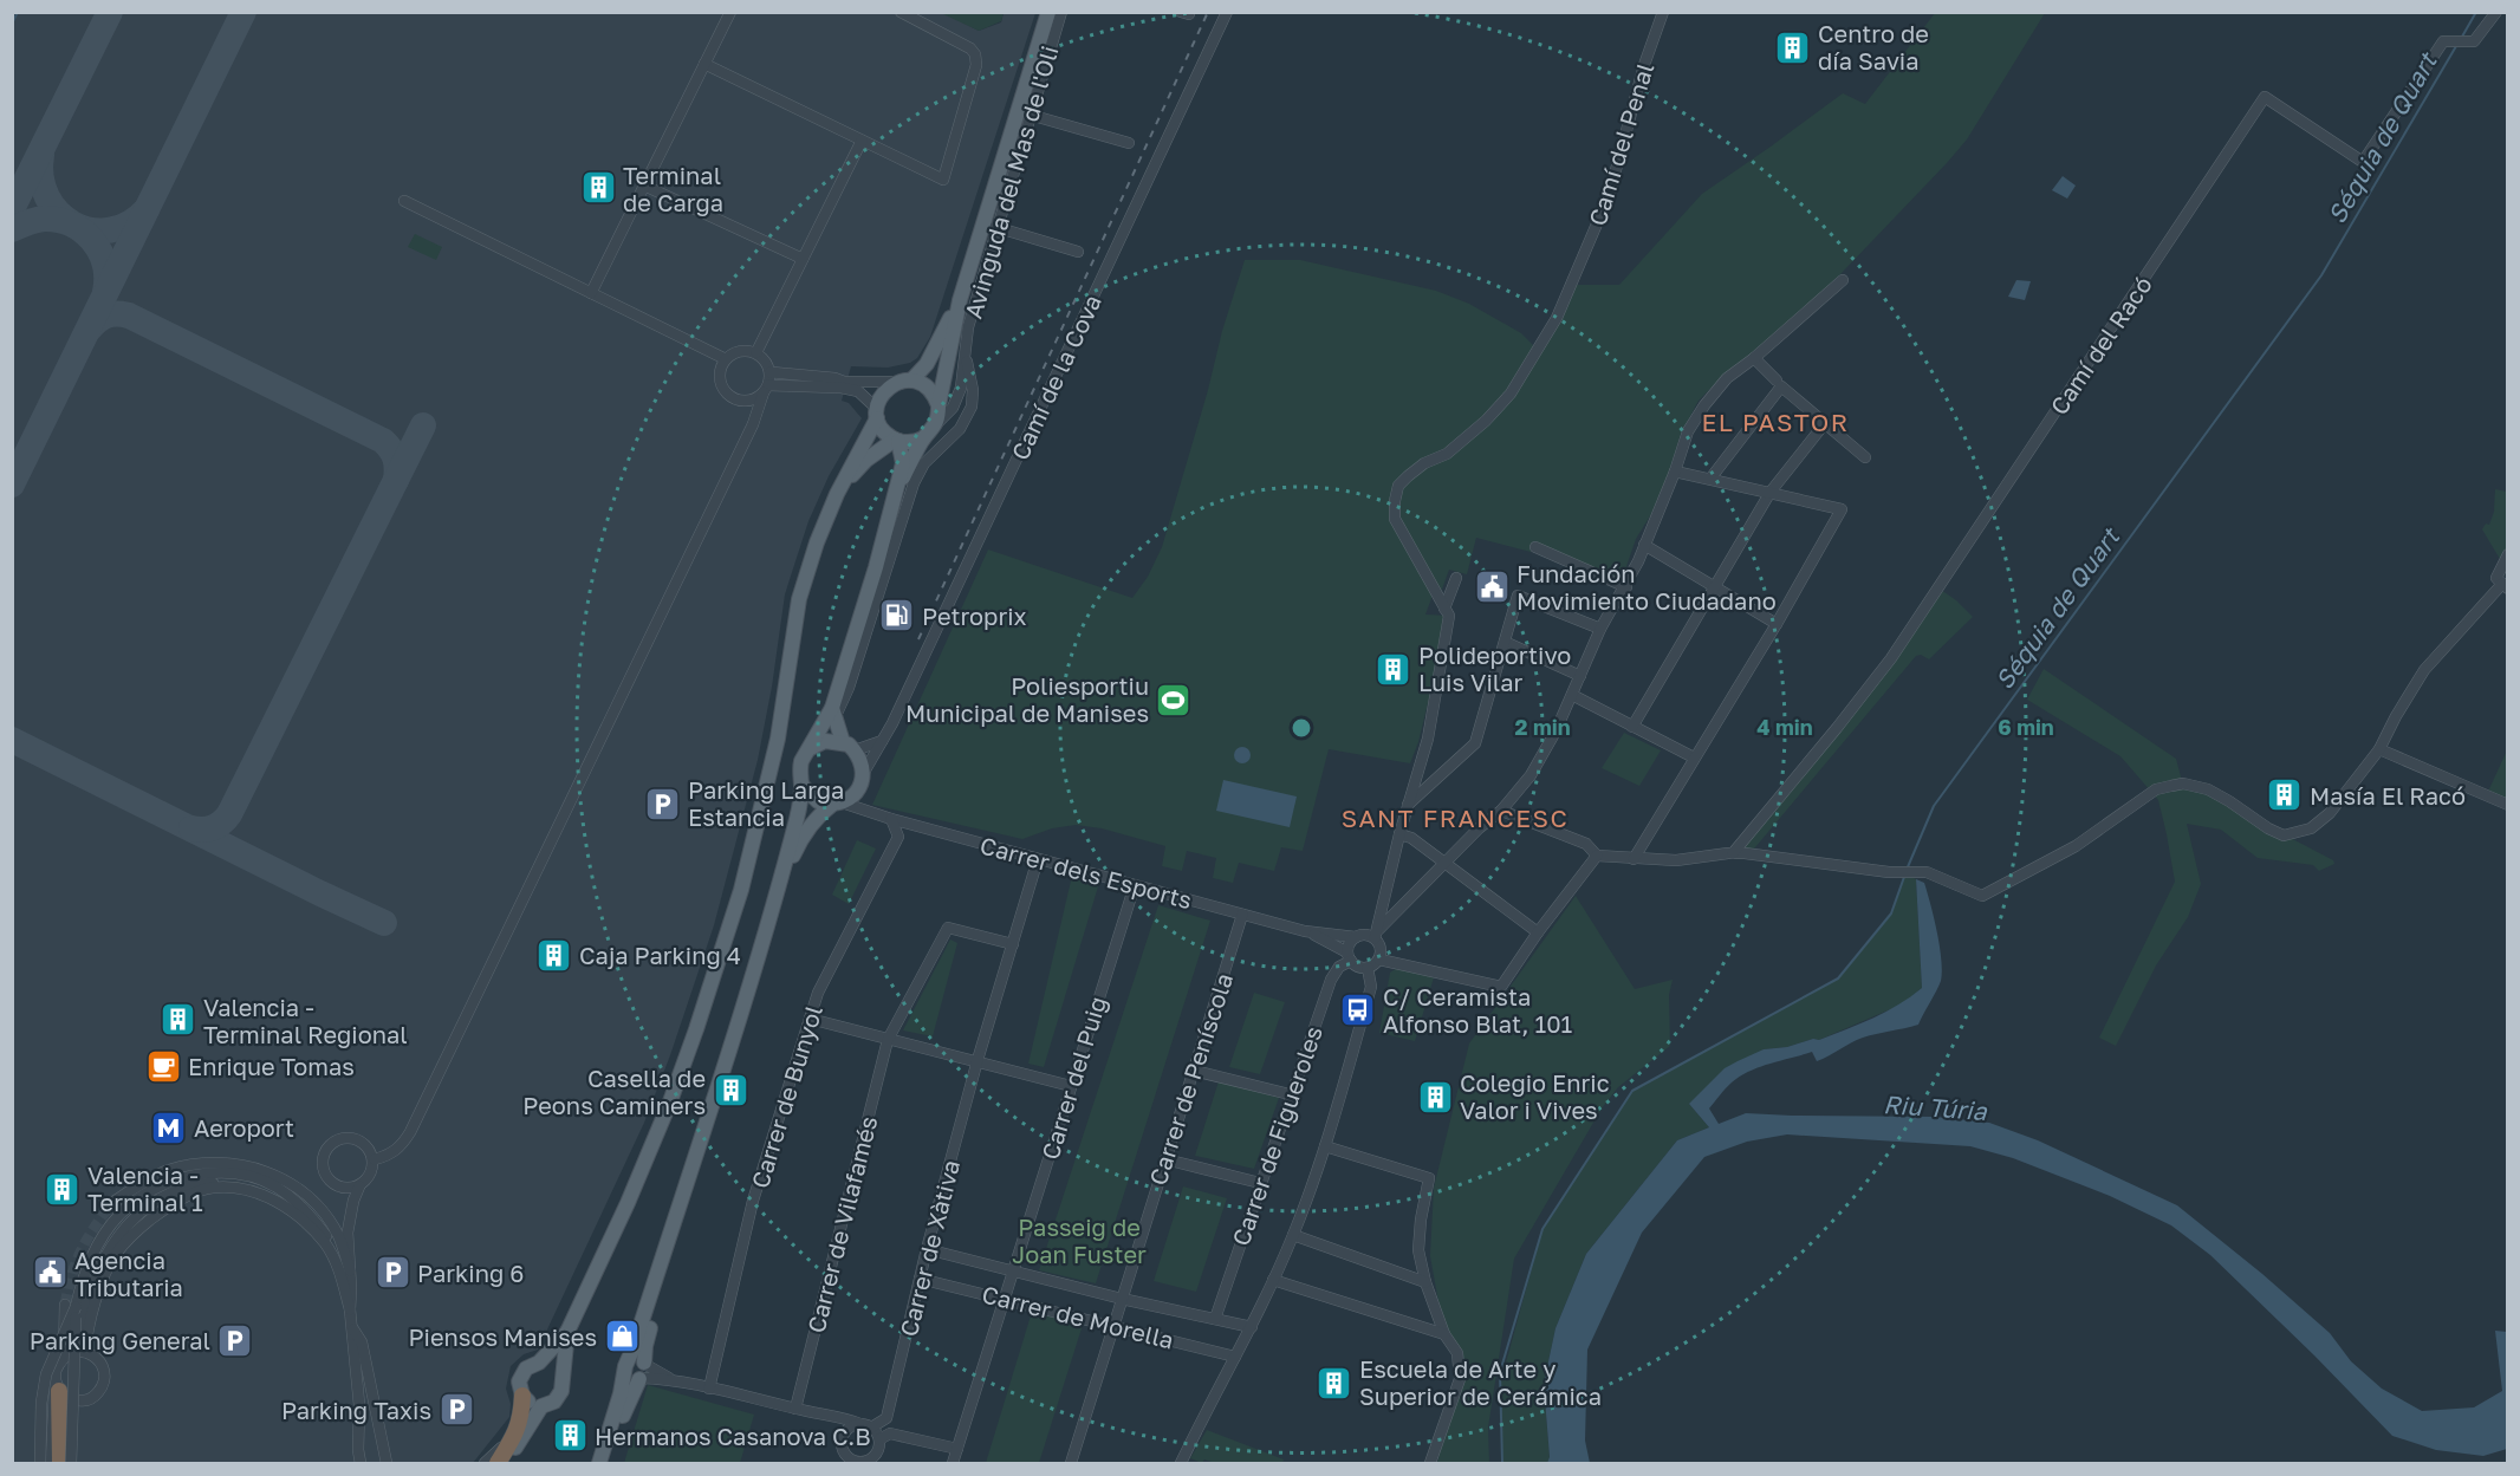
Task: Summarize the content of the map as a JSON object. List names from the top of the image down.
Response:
{
  "streets": {
    "street": [
      "Camí del Penal",
      "Avinguda del Mas de l'Oli",
      "Camí del Racó",
      "Camí de la Cova",
      "Carrer dels Esports",
      "Carrer del Puig",
      "Carrer de Peníscola",
      "Carrer de Bunyol",
      "Carrer de Figueroles",
      "Carrer de Vilafamés",
      "Carrer de Xàtiva",
      "Carrer de Morella"
    ]
  },
  "crossings": [
    ["Camí de la Cova", "Carrer dels Esports"],
    ["Carrer dels Esports", "Carrer del Puig"],
    ["Carrer dels Esports", "Carrer de Peníscola"],
    ["Carrer dels Esports", "Carrer de Bunyol"],
    ["Carrer dels Esports", "Carrer de Figueroles"],
    ["Carrer dels Esports", "Carrer de Xàtiva"],
    ["Carrer del Puig", "Carrer de Morella"],
    ["Carrer de Peníscola", "Carrer de Morella"],
    ["Carrer de Figueroles", "Carrer de Morella"],
    ["Carrer de Vilafamés", "Carrer de Xàtiva"],
    ["Carrer de Xàtiva", "Carrer de Morella"]
  ],
  "districts": ["EL PASTOR", "SANT FRANCESC"],
  "water": ["Séquia de Quart", "Riu Túria"],
  "parks": ["Passeig de Joan Fuster"],
  "places": {
    "building": [
      "Centro de día Savia",
      "Terminal de Carga",
      "Polideportivo Luis Vilar",
      "Masía El Racó",
      "Caja Parking 4",
      "Valencia - Terminal Regional",
      "Casella de Peons Caminers",
      "Colegio Enric Valor i Vives",
      "Valencia - Terminal 1",
      "Escuela de Arte y Superior de Cerámica",
      "Hermanos Casanova C.B"
    ],
    "public building": ["Fundación Movimiento Ciudadano", "Agencia Tributaria"],
    "fuel station": ["Petroprix"],
    "sports": ["Poliesportiu Municipal de Manises"],
    "parking": [
      "Parking Larga Estancia",
      "Parking 6",
      "Parking General",
      "Parking Taxis"
    ],
    "bus stop": ["C/ Ceramista Alfonso Blat, 101"],
    "cafe": ["Enrique Tomas"],
    "metro station": ["Aeroport"],
    "shop": ["Piensos Manises"]
  },
  "rings": ["2 min", "4 min", "6 min"]
}
